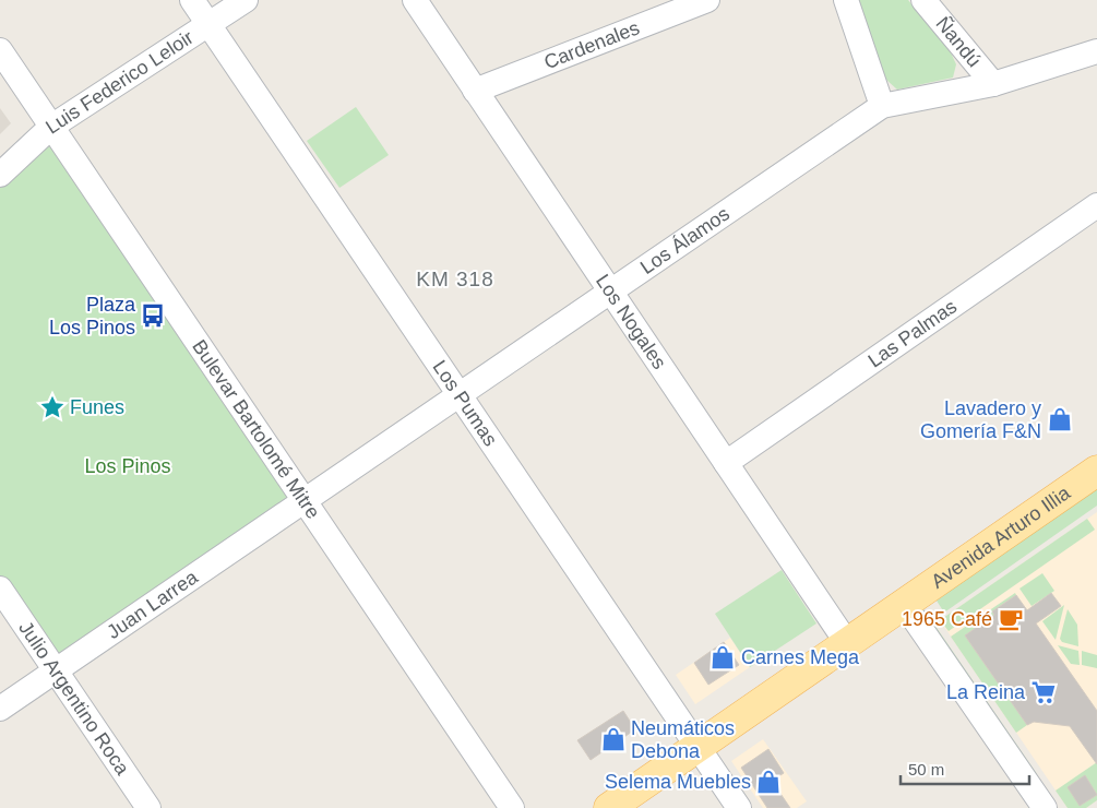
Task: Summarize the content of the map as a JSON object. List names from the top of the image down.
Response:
{
  "streets": {
    "main road": ["Avenida Arturo Illia"],
    "street": [
      "Ñandú",
      "Cardenales",
      "Luis Federico Leloir",
      "Los Álamos",
      "Los Nogales",
      "Las Palmas",
      "Los Pumas",
      "Bulevar Bartolomé Mitre",
      "Juan Larrea",
      "Julio Argentino Roca"
    ]
  },
  "crossings": [
    ["Ñandú", "Los Álamos"],
    ["Cardenales", "Los Nogales"],
    ["Luis Federico Leloir", "Los Pumas"],
    ["Luis Federico Leloir", "Bulevar Bartolomé Mitre"],
    ["Los Álamos", "Los Nogales"],
    ["Los Álamos", "Los Pumas"],
    ["Los Álamos", "Bulevar Bartolomé Mitre"],
    ["Los Álamos", "Juan Larrea"],
    ["Los Nogales", "Las Palmas"],
    ["Los Nogales", "Avenida Arturo Illia"],
    ["Los Pumas", "Avenida Arturo Illia"],
    ["Bulevar Bartolomé Mitre", "Juan Larrea"],
    ["Juan Larrea", "Julio Argentino Roca"]
  ],
  "districts": ["KM 318"],
  "parks": ["Los Pinos"],
  "places": {
    "bus stop": ["Plaza Los Pinos"],
    "place": ["Funes"],
    "shop": [
      "Lavadero y Gomería F&N",
      "Carnes Mega",
      "Neumáticos Debona",
      "Selema Muebles"
    ],
    "cafe": ["1965 Café"],
    "supermarket": ["La Reina"]
  },
  "scale_bar": "50 m"
}
